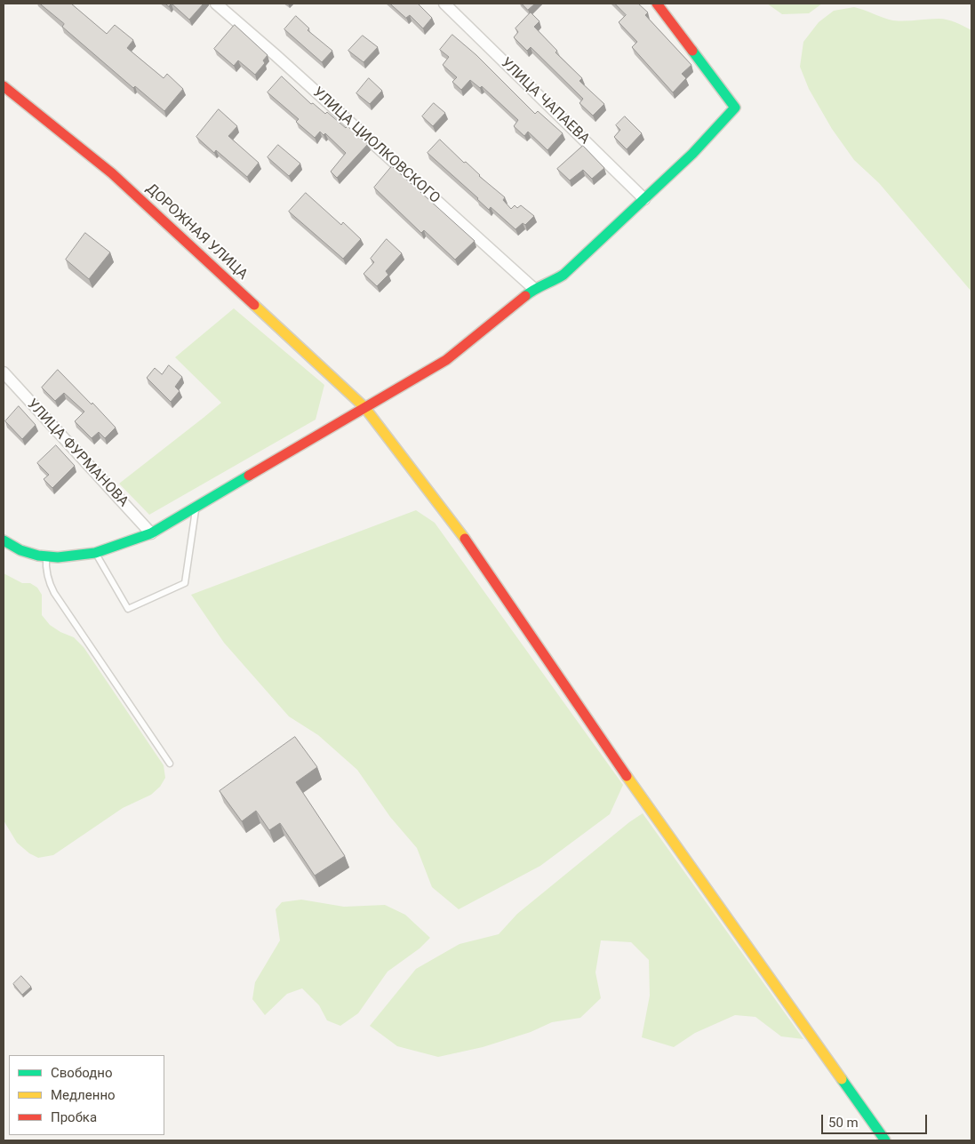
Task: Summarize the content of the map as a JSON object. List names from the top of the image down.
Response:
{
  "streets": {
    "main road": ["ДОРОЖНАЯ УЛИЦА"],
    "street": ["УЛИЦА ЧАПАЕВА", "УЛИЦА ЦИОЛКОВСКОГО", "УЛИЦА ФУРМАНОВА"]
  },
  "legend": ["Свободно", "Медленно", "Пробка"],
  "scale_bar": "50 m"
}
